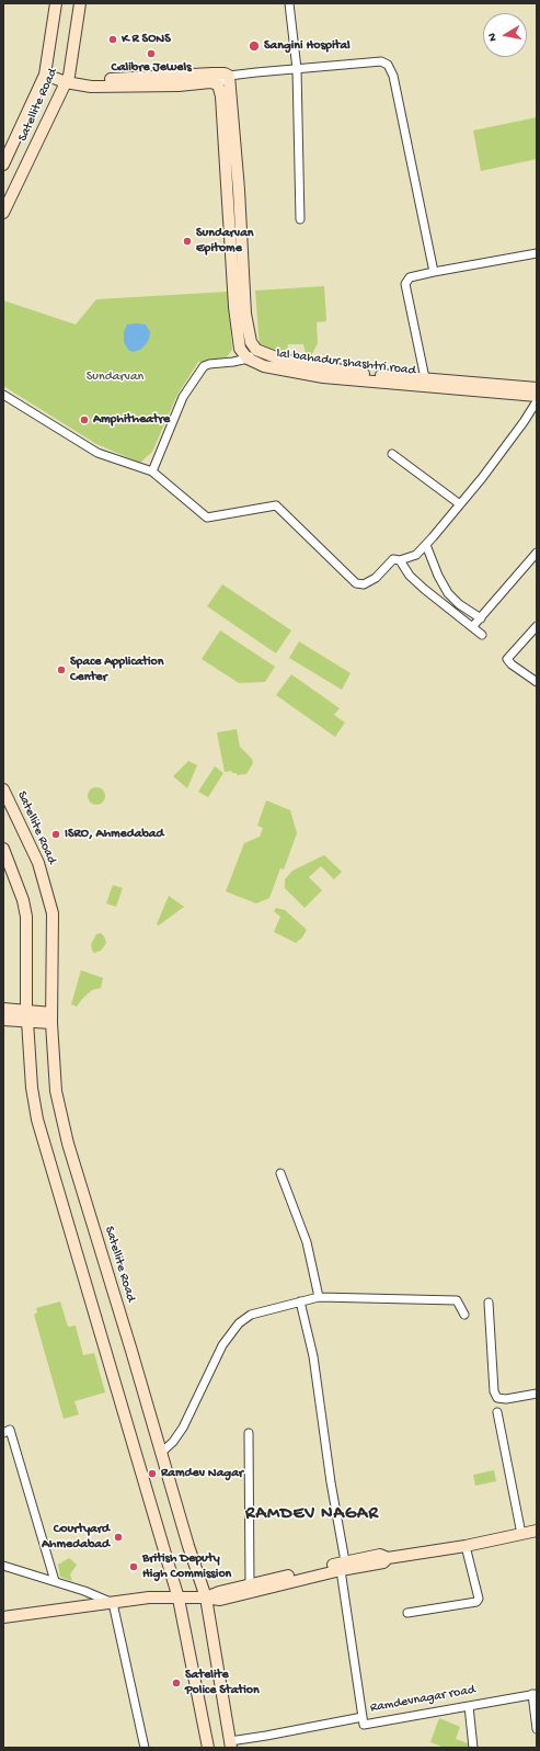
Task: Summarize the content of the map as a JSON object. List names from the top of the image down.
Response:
{
  "streets": {
    "main road": ["Satellite Road", "lal bahadur shashtri road"],
    "street": ["Ramdevnagar road"]
  },
  "districts": ["RAMDEV NAGAR"],
  "parks": ["Sundarvan"],
  "places": [
    "K R SONS",
    "Sangini Hospital",
    "Calibre Jewels",
    "Sundarvan Epitome",
    "Amphitheatre",
    "Space Application Center",
    "ISRO, Ahmedabad",
    "Ramdev Nagar",
    "Courtyard Ahmedabad",
    "British Deputy High Commission",
    "Satelite Police Station"
  ],
  "north": "left"
}
